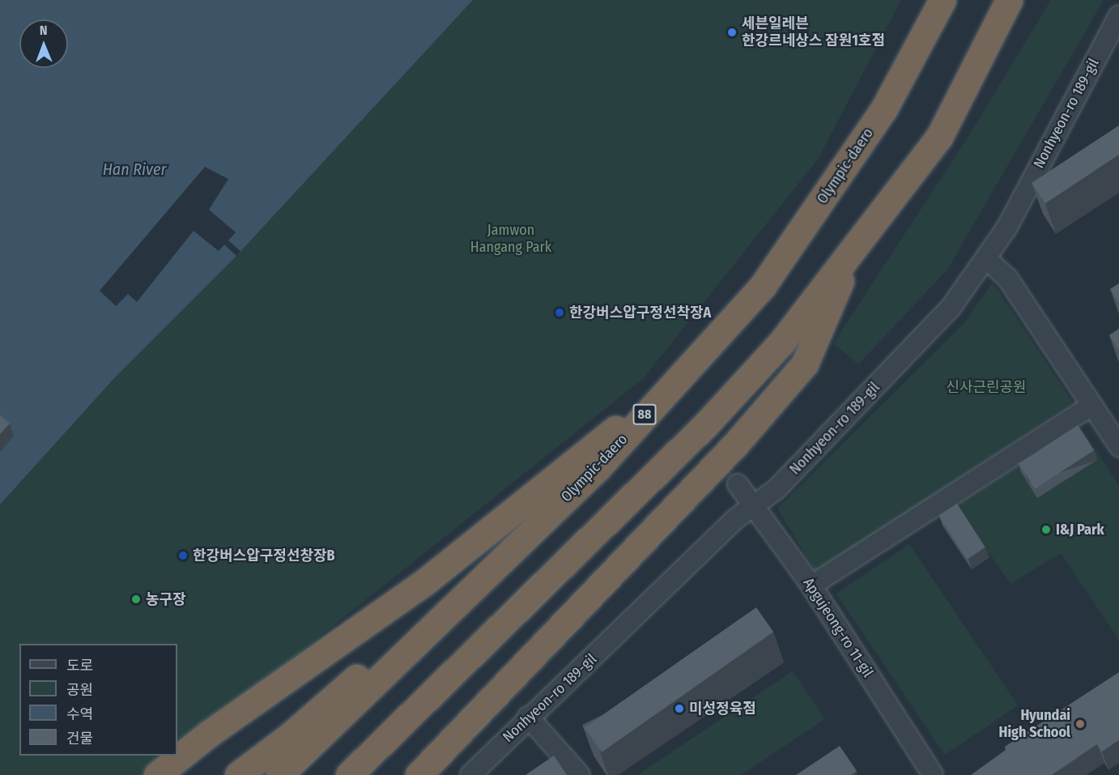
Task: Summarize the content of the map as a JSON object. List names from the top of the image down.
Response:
{
  "streets": {
    "highway": ["Olympic-daero", "88"],
    "street": ["Nonhyeon-ro 189-gil", "Apgujeong-ro 11-gil"]
  },
  "crossings": [
    ["Nonhyeon-ro 189-gil", "Apgujeong-ro 11-gil"]
  ],
  "water": ["Han River"],
  "parks": ["Jamwon Hangang Park", "신사근린공원"],
  "places": [
    "세븐일레븐 한강르네상스 잠원1호점",
    "한강버스압구정선착장A",
    "I&J Park",
    "한강버스압구정선창장B",
    "농구장",
    "미성정육점",
    "Hyundai High School"
  ],
  "legend": [
    "도로",
    "공원",
    "수역",
    "건물"
  ],
  "north": "top"
}
